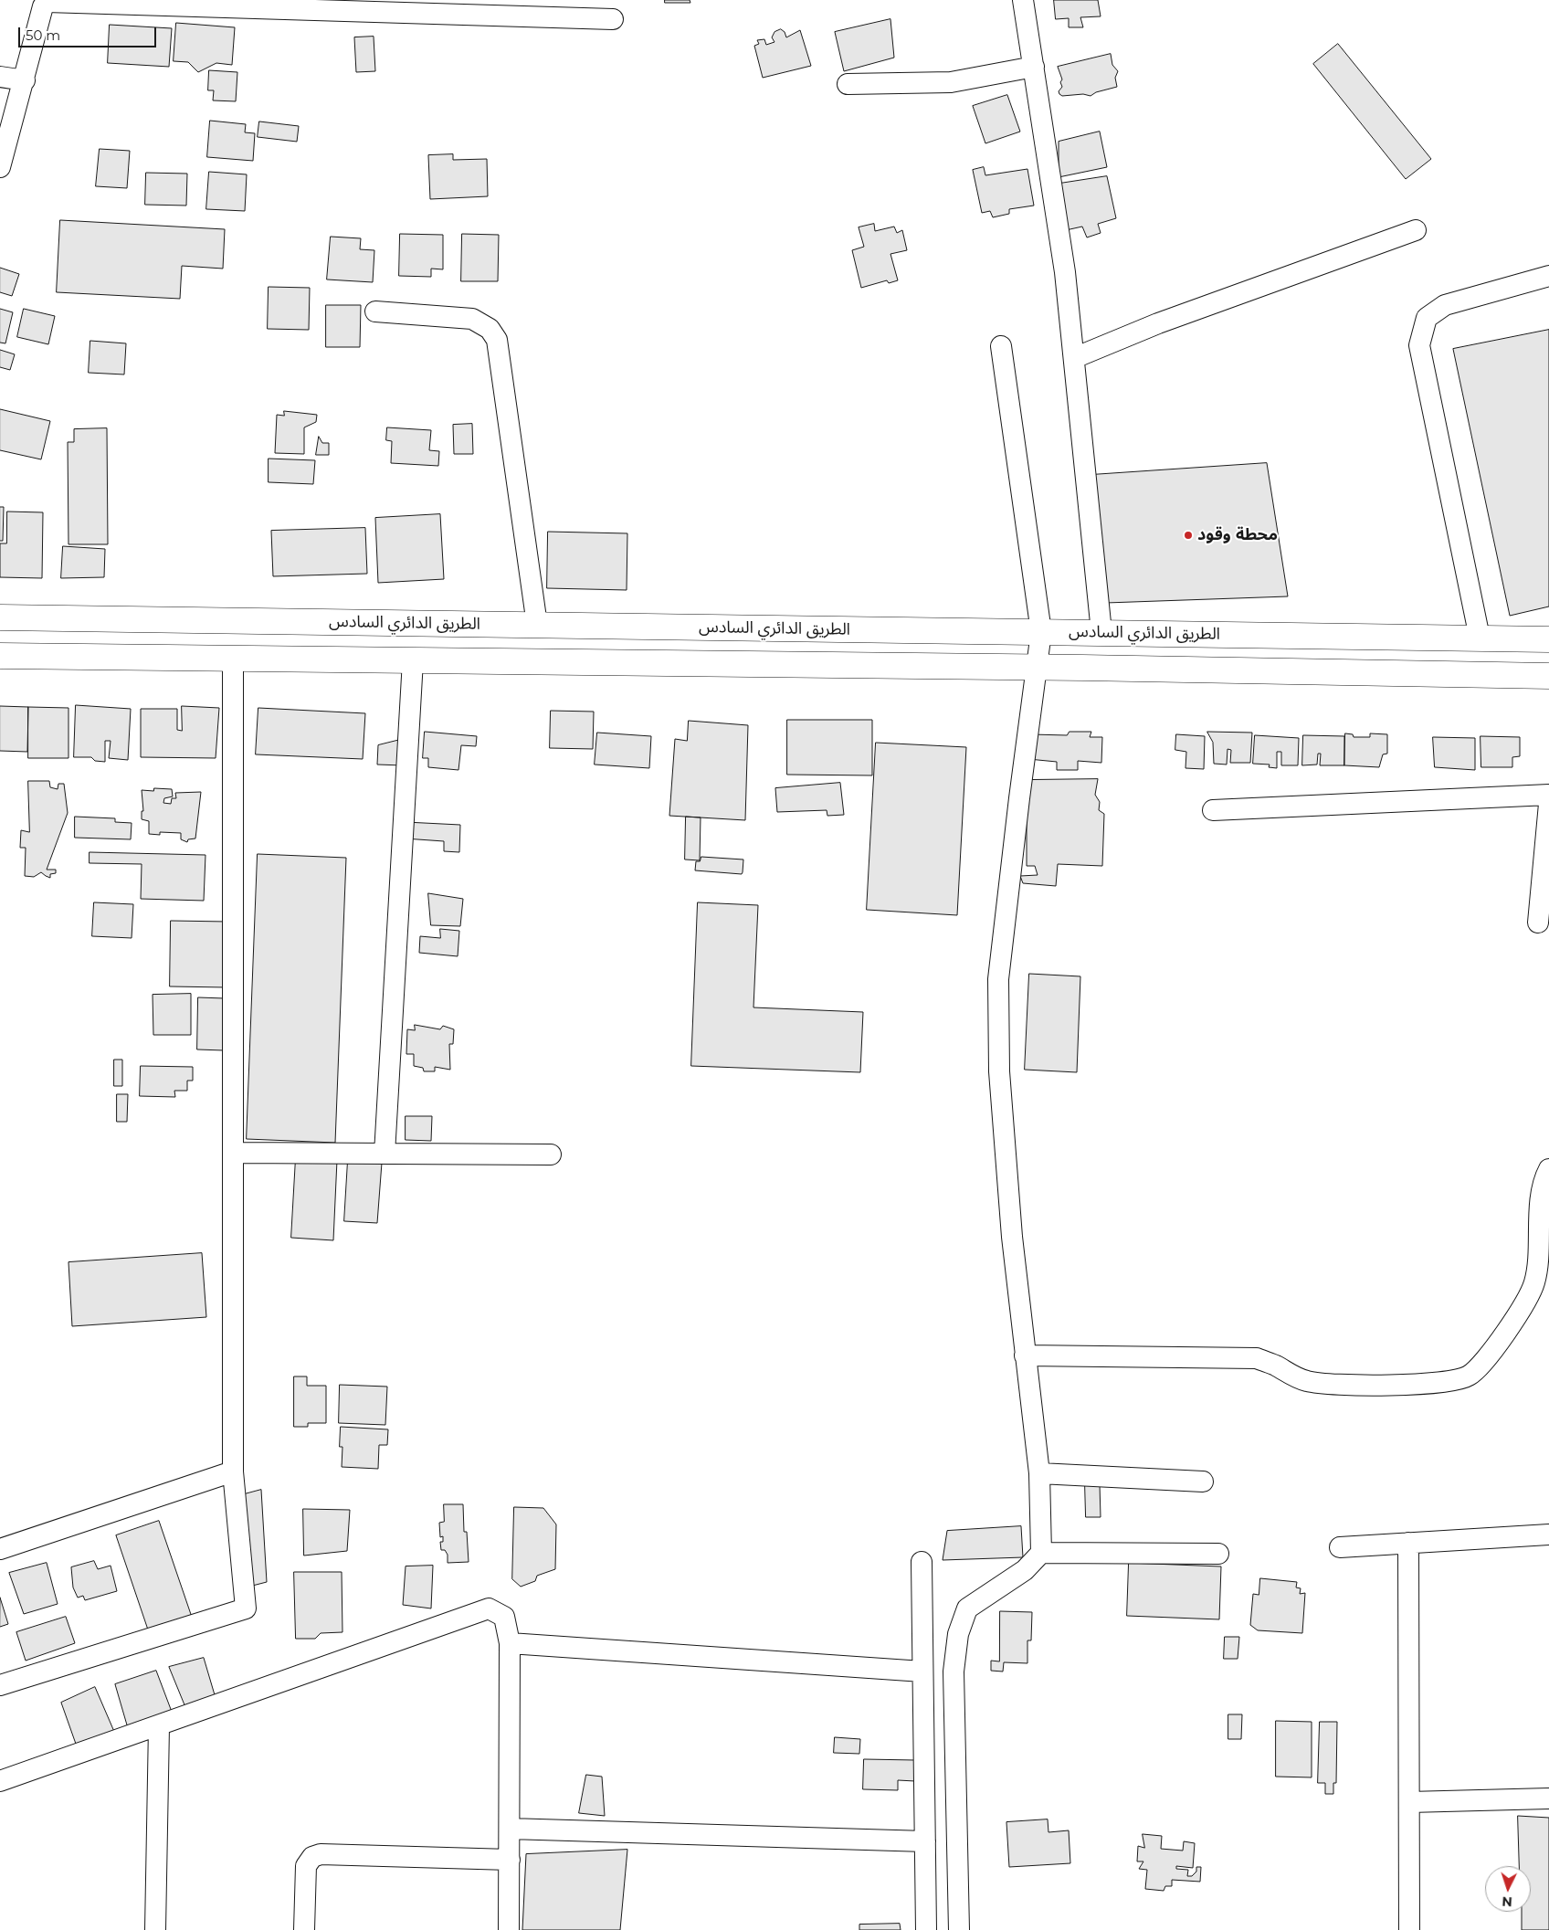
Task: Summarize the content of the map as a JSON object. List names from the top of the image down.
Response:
{
  "streets": {
    "highway": ["الطريق الدائري السادس"]
  },
  "places": ["محطة وقود"],
  "scale_bar": "50 m",
  "north": "bottom"
}
